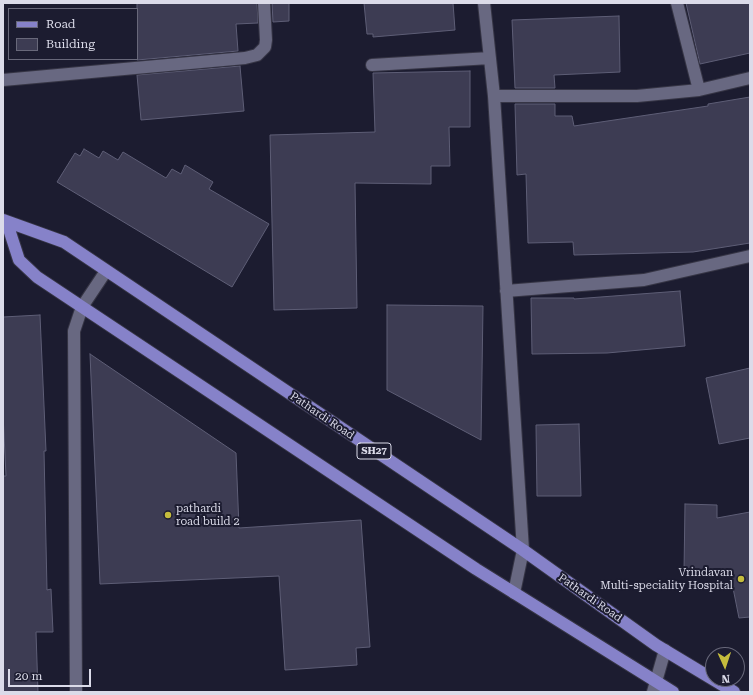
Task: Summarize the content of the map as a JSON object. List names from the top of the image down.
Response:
{
  "streets": {
    "main road": ["Pathardi Road", "SH27"]
  },
  "places": ["pathardi road build 2", "Vrindavan Multi-speciality Hospital"],
  "legend": ["Road", "Building"],
  "scale_bar": "20 m",
  "north": "bottom"
}
